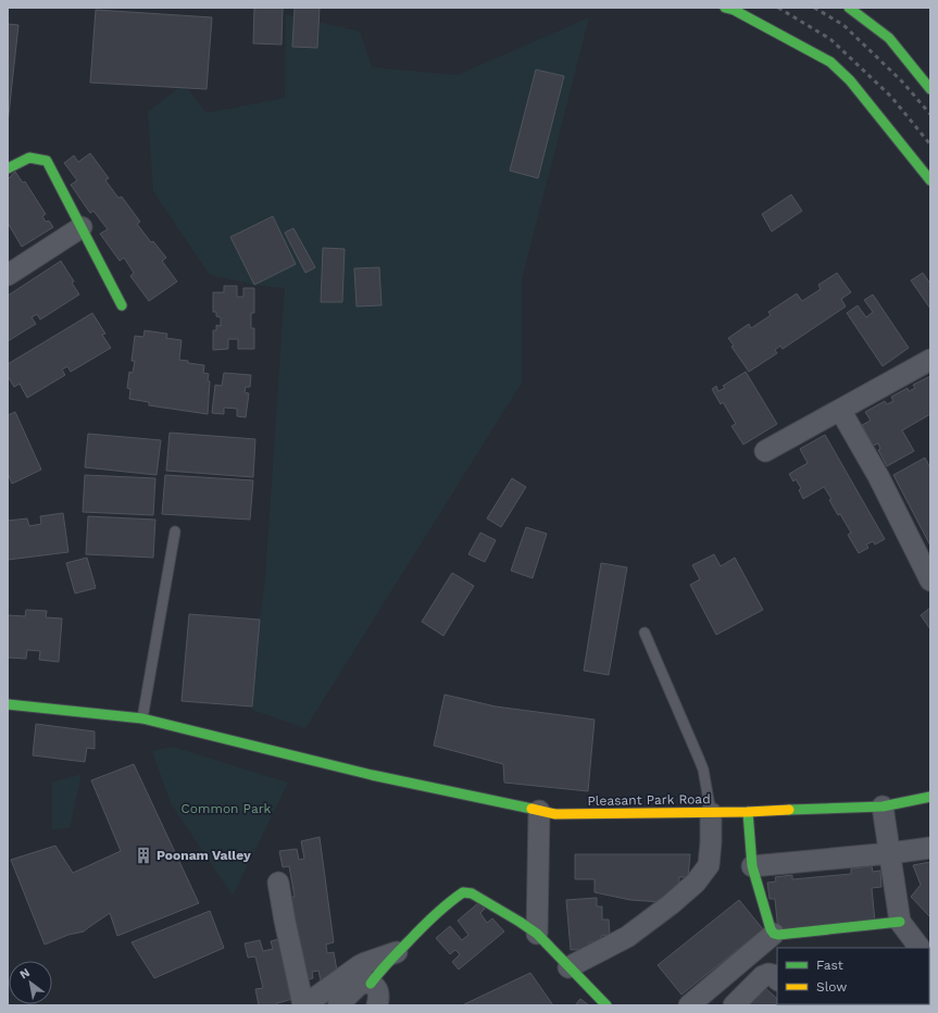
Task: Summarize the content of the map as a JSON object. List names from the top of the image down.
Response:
{
  "streets": {
    "street": ["Pleasant Park Road"]
  },
  "parks": ["Common Park"],
  "places": {
    "building": ["Poonam Valley"]
  },
  "legend": ["Fast", "Slow"],
  "north": "top left"
}
